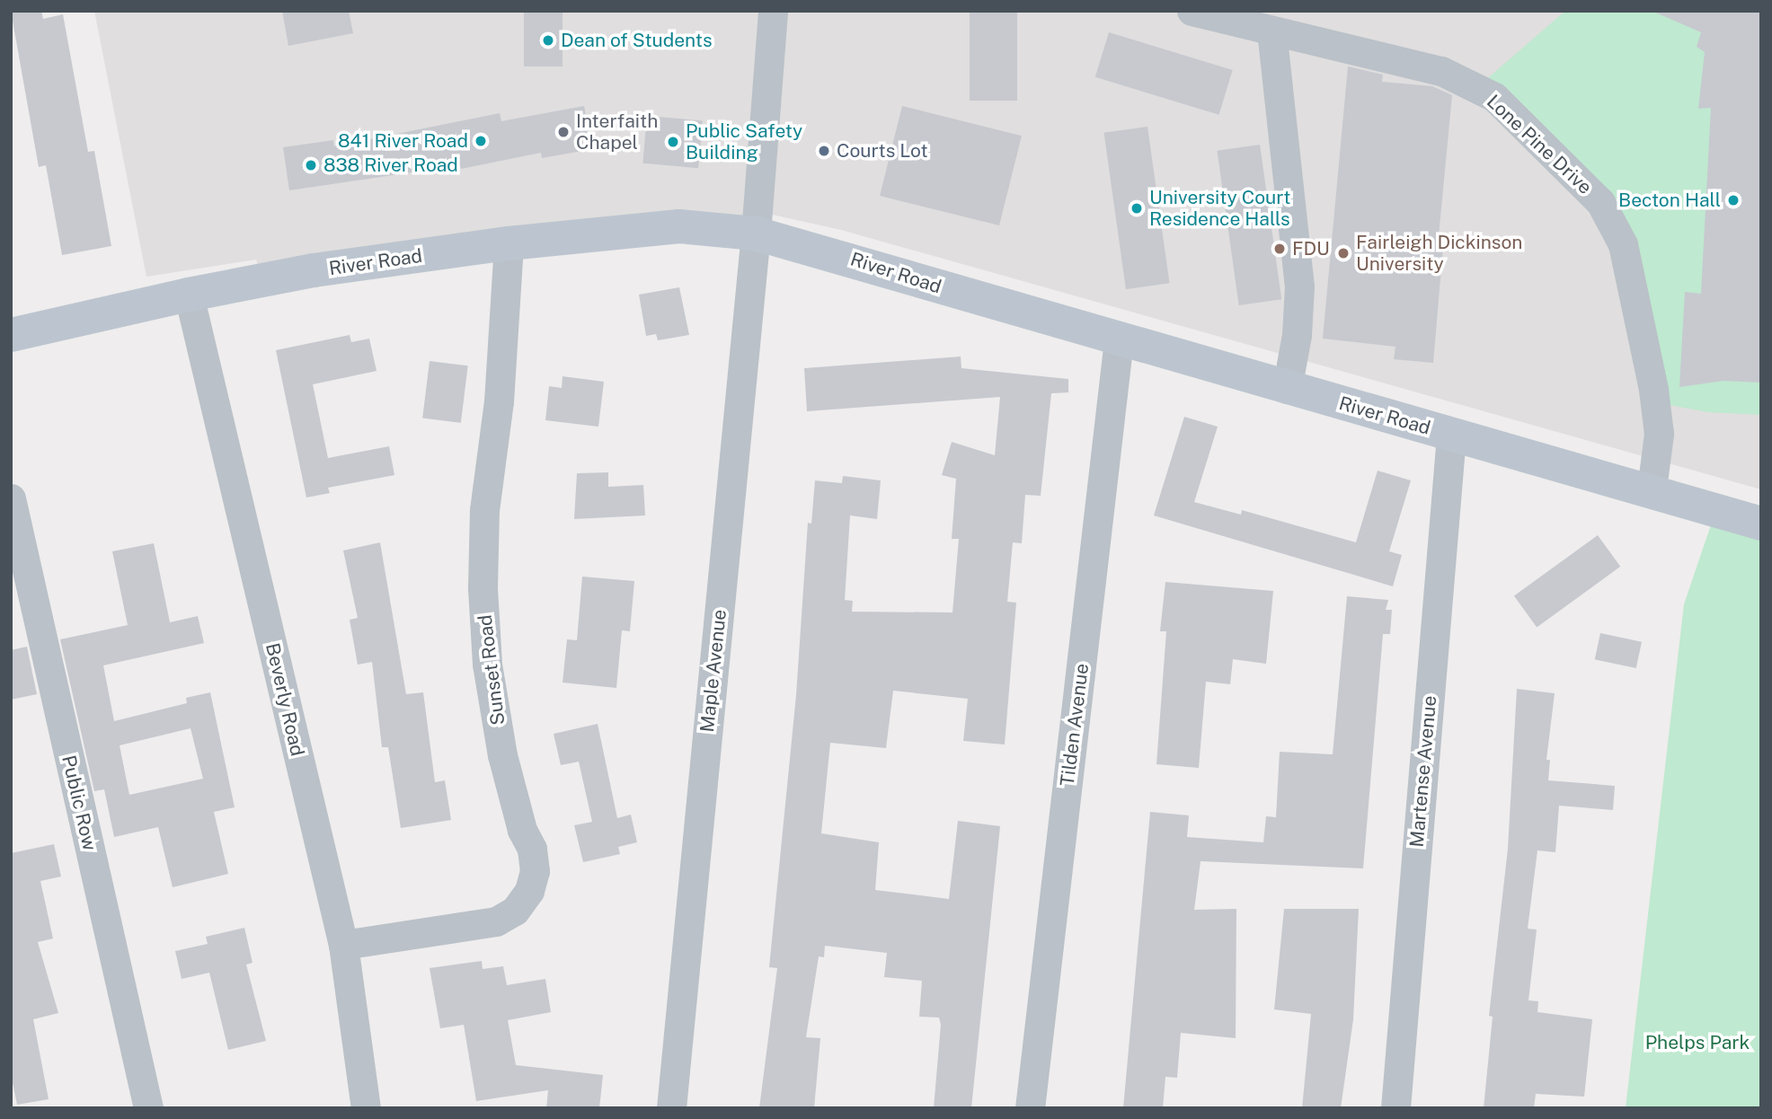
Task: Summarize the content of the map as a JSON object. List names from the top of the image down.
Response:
{
  "streets": {
    "main road": ["River Road"],
    "street": [
      "Lone Pine Drive",
      "Sunset Road",
      "Maple Avenue",
      "Beverly Road",
      "Tilden Avenue",
      "Martense Avenue",
      "Public Row"
    ]
  },
  "crossings": [
    ["Lone Pine Drive", "River Road"],
    ["River Road", "Sunset Road"],
    ["River Road", "Maple Avenue"],
    ["River Road", "Beverly Road"],
    ["River Road", "Tilden Avenue"],
    ["River Road", "Martense Avenue"],
    ["Sunset Road", "Beverly Road"]
  ],
  "parks": ["Phelps Park"],
  "places": [
    "Dean of Students",
    "Interfaith Chapel",
    "841 River Road",
    "Public Safety Building",
    "Courts Lot",
    "838 River Road",
    "Becton Hall",
    "University Court Residence Halls",
    "FDU",
    "Fairleigh Dickinson University"
  ]
}
